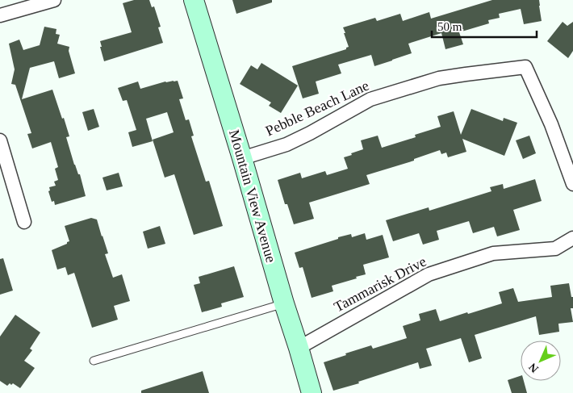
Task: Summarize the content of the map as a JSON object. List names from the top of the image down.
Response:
{
  "streets": {
    "street": ["Pebble Beach Lane", "Mountain View Avenue", "Tammarisk Drive"]
  },
  "crossings": [
    ["Pebble Beach Lane", "Mountain View Avenue"],
    ["Mountain View Avenue", "Tammarisk Drive"]
  ],
  "scale_bar": "50 m",
  "north": "bottom left"
}
